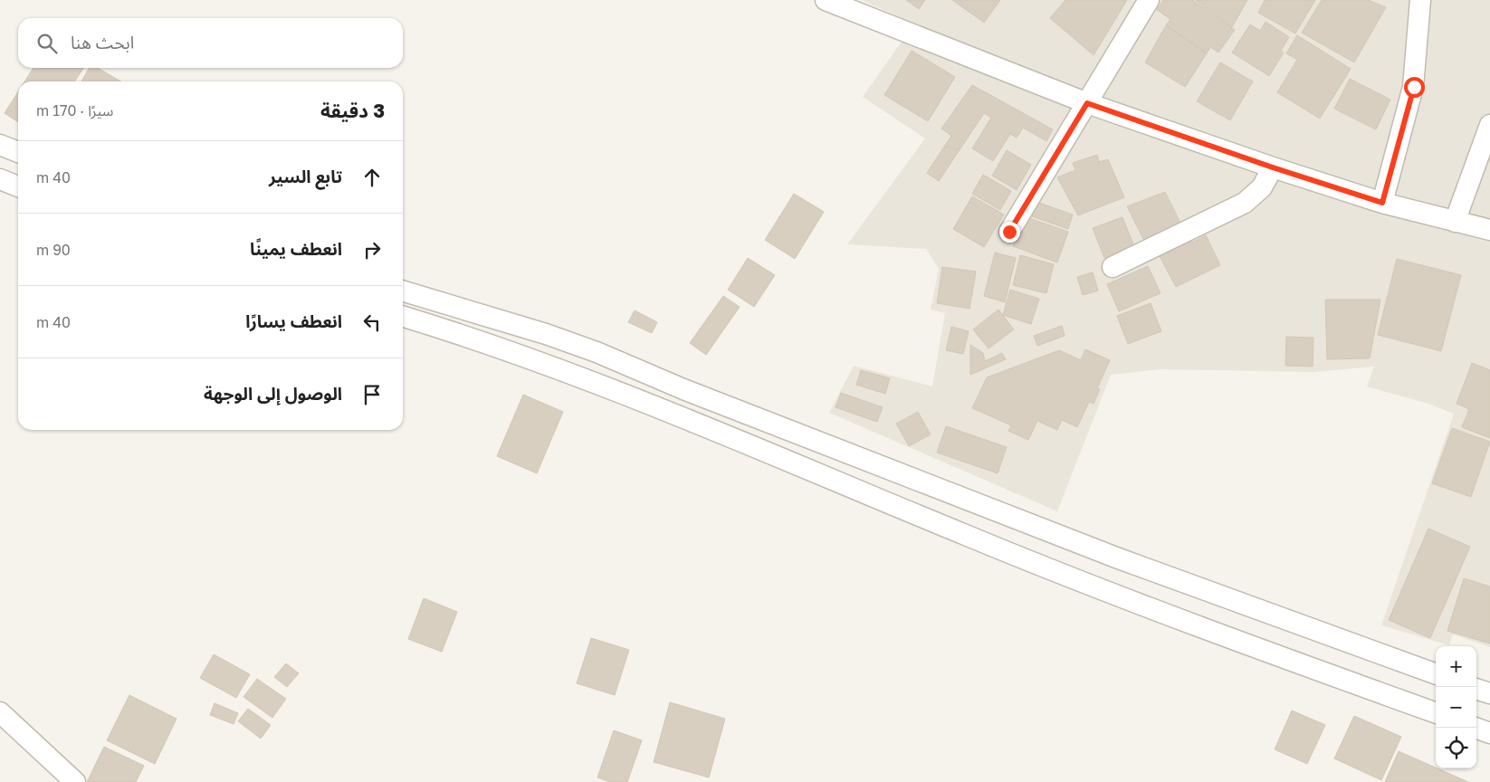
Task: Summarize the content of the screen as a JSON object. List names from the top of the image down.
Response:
{
  "page": {
    "search": "ابحث هنا",
    "heading": ["3 دقيقة", "سيرًا · 170 m"],
    "list": [
      ["تابع السير", "40 m"],
      ["انعطف يمينًا", "90 m"],
      ["انعطف يسارًا", "40 m"],
      "الوصول إلى الوجهة"
    ],
    "map_buttons": ["+", "−"]
  }
}
